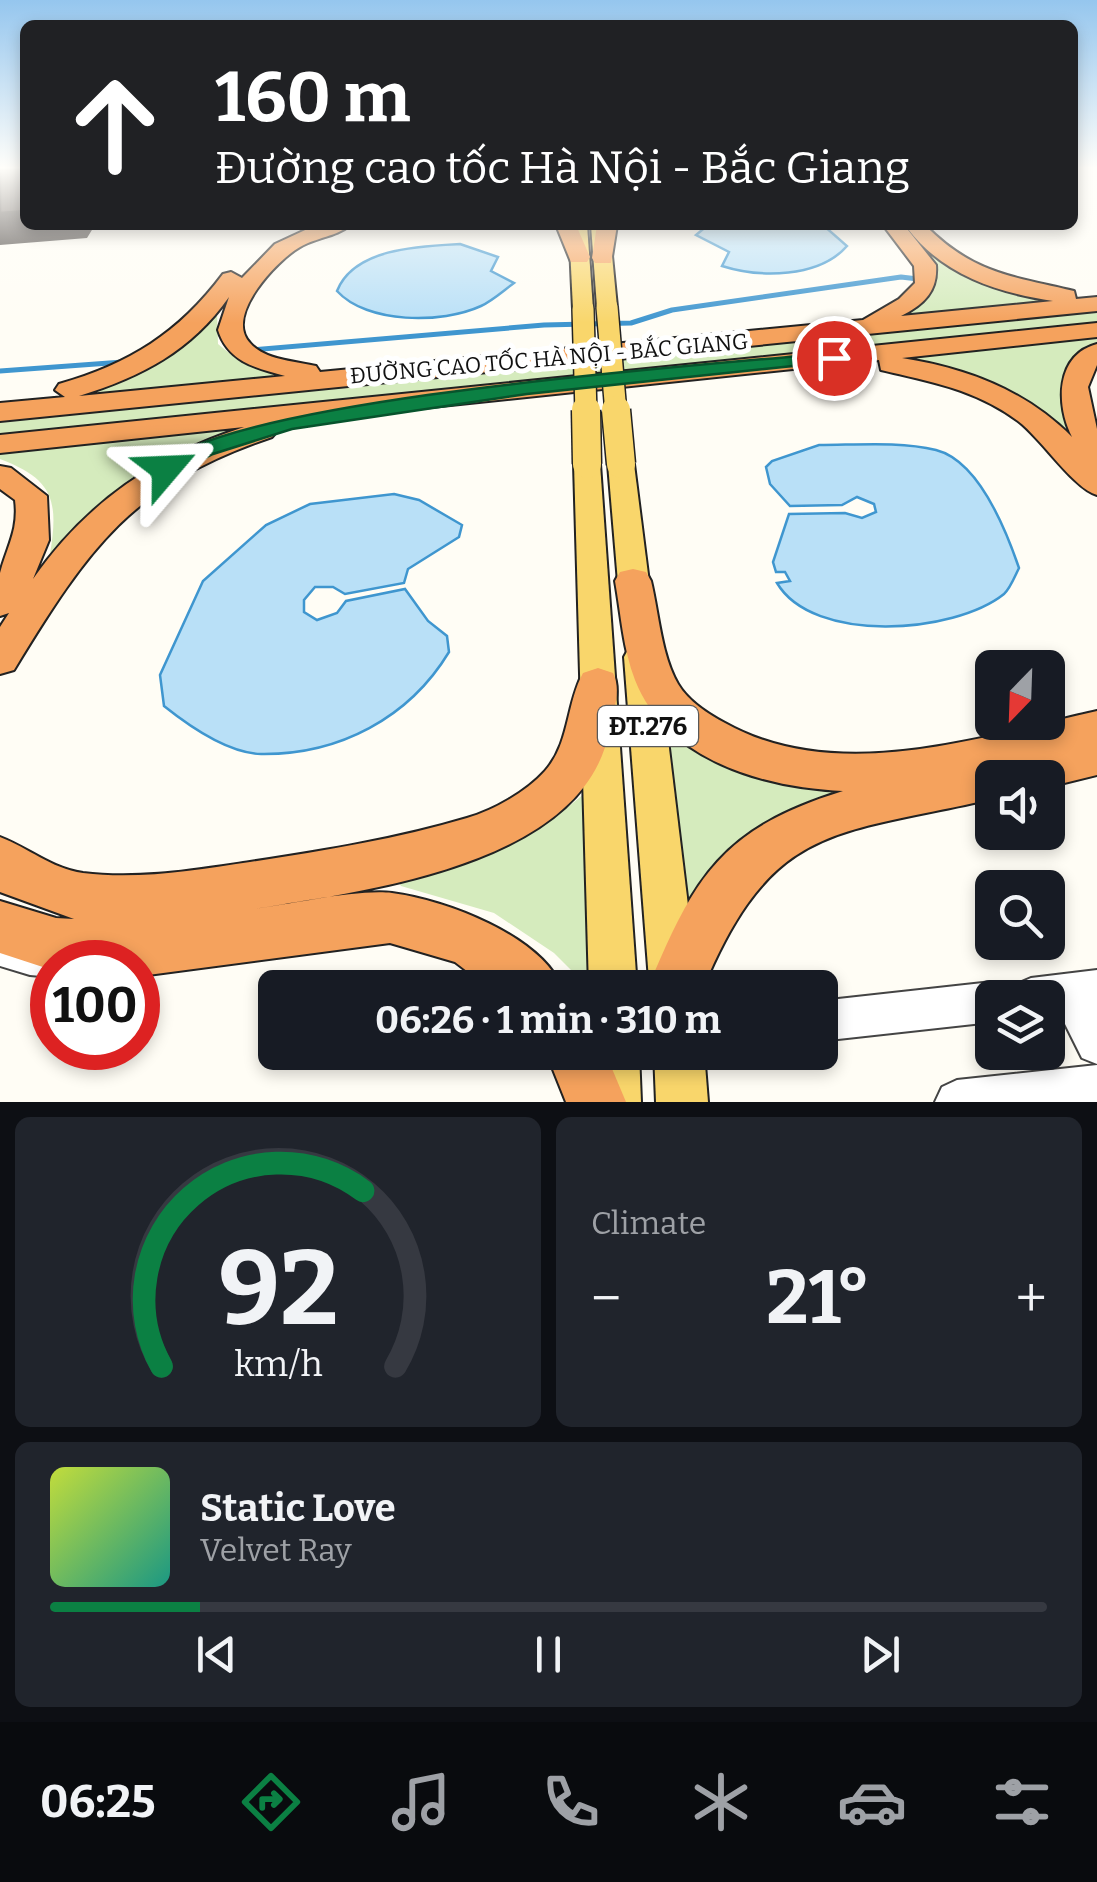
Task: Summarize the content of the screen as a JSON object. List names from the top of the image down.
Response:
{
  "streets": {
    "highway": ["ĐƯỜNG CAO TỐC HÀ NỘI - BẮC GIANG"],
    "main road": ["ĐT.276"]
  },
  "north": "bottom left",
  "page": {
    "turn": ["160 m", "Đường cao tốc Hà Nội - Bắc Giang"],
    "limit": "100",
    "trip": "06:26 · 1 min · 310 m",
    "tile": "Climate",
    "heat": ["−", "21°", "+"],
    "song": ["Static Love", "Velvet Ray"],
    "tabs": "06:25",
    "gauge": ["92", "km/h"]
  }
}
